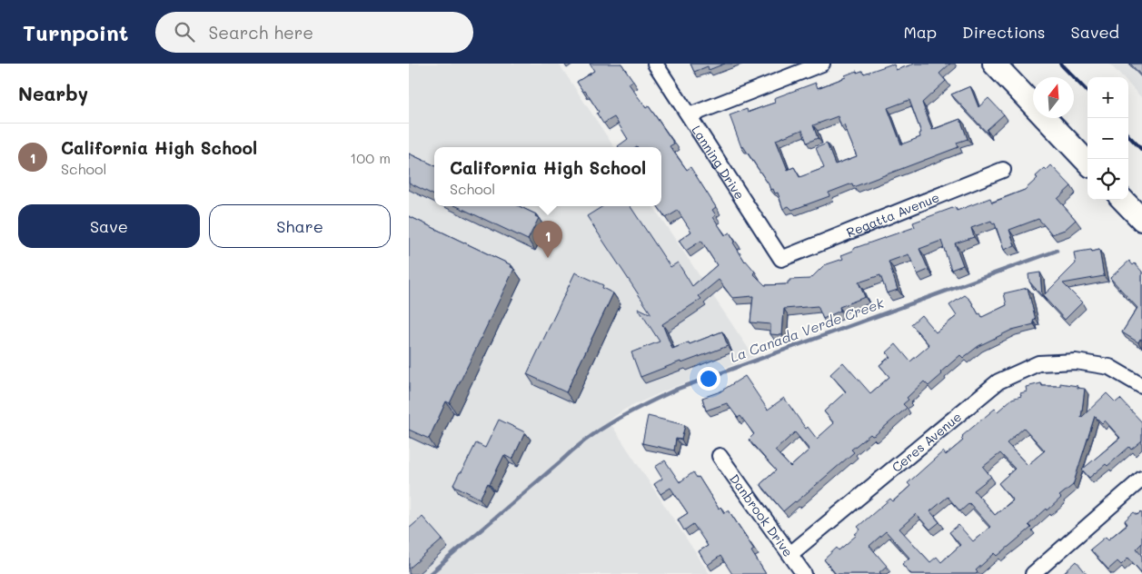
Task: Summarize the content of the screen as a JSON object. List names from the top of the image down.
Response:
{
  "streets": {
    "street": [
      "Lanning Drive",
      "Regatta Avenue",
      "Ceres Avenue",
      "Danbrook Drive"
    ]
  },
  "crossings": [
    ["Lanning Drive", "Regatta Avenue"],
    ["Ceres Avenue", "Danbrook Drive"]
  ],
  "water": ["La Canada Verde Creek"],
  "north": "top",
  "page": {
    "header": "Turnpoint",
    "search": "Search here",
    "nav": ["Map", "Directions", "Saved"],
    "heading": "Nearby",
    "map_buttons": ["+", "−"],
    "list": [
      {
        "mark": "1",
        "name": "California High School",
        "note": "School",
        "value": "100 m"
      }
    ],
    "popup": ["California High School", "School"],
    "buttons": ["Save", "Share"],
    "pins": "1"
  }
}
